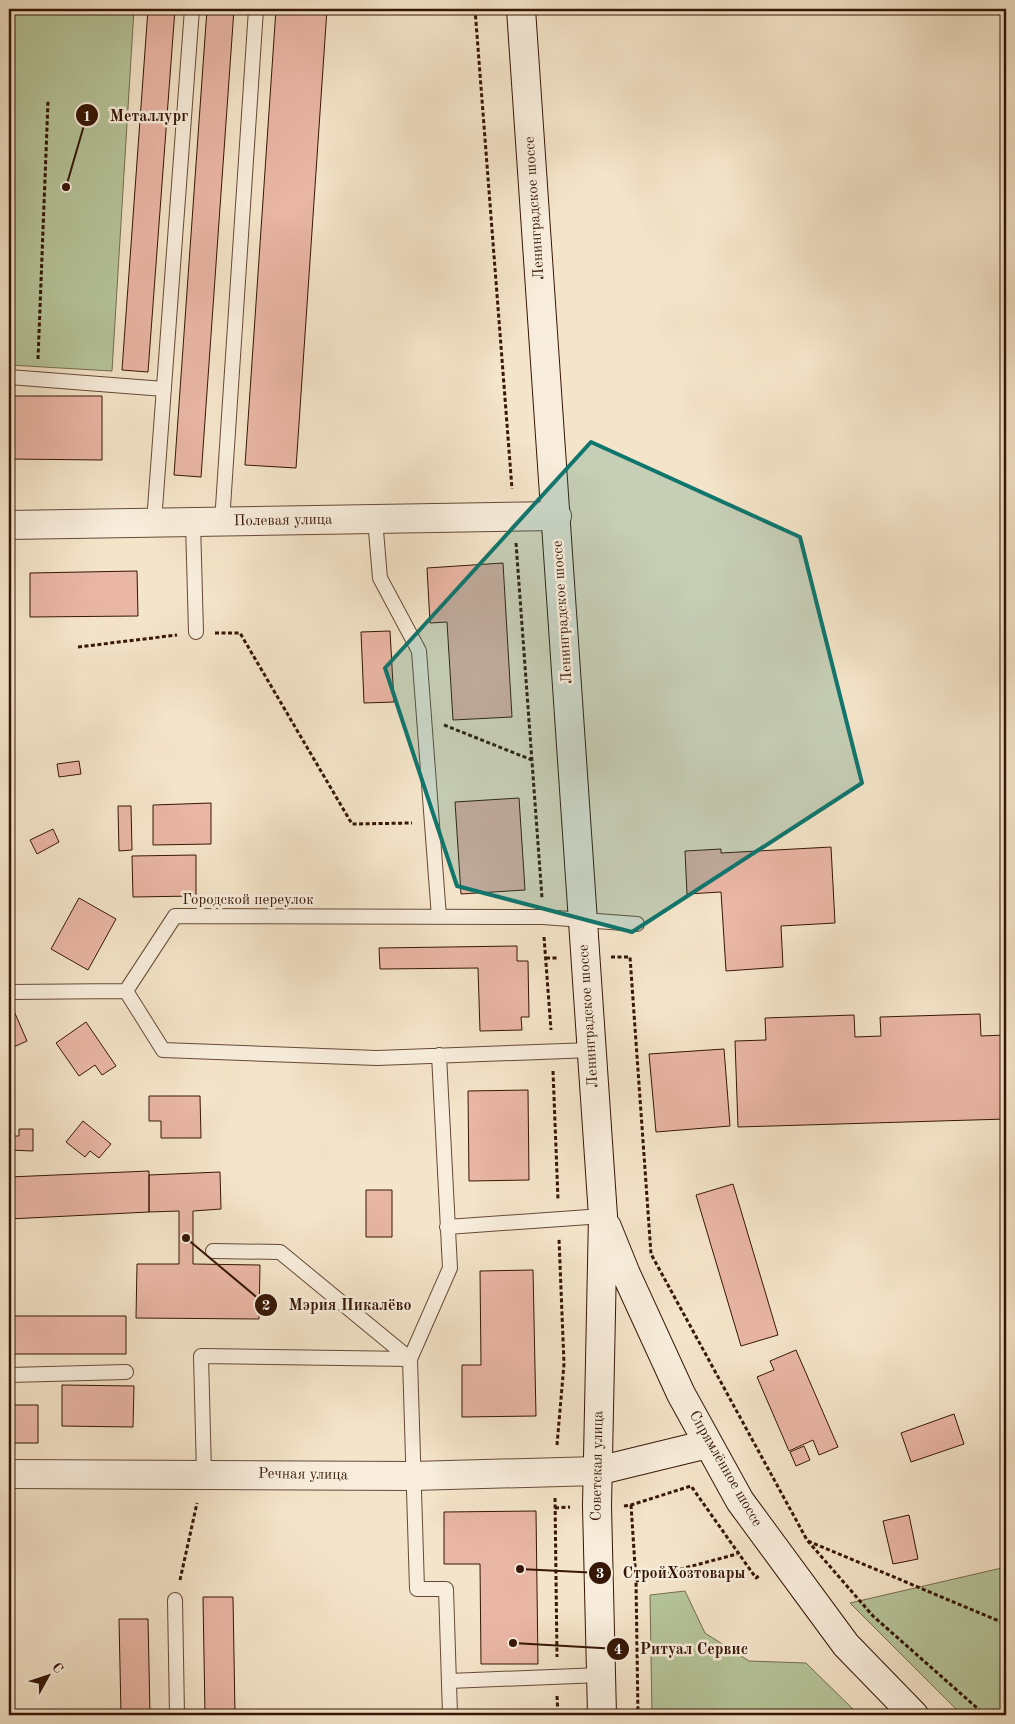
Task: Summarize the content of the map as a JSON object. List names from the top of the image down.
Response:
{
  "streets": {
    "main road": [
      "Ленинградское шоссе",
      "Полевая улица",
      "Советская улица",
      "Спрямлённое шоссе",
      "Речная улица"
    ],
    "lane": ["Городской переулок"]
  },
  "crossings": [
    ["Ленинградское шоссе", "Полевая улица"],
    ["Ленинградское шоссе", "Советская улица"],
    ["Ленинградское шоссе", "Спрямлённое шоссе"],
    ["Советская улица", "Спрямлённое шоссе"],
    ["Советская улица", "Речная улица"],
    ["Спрямлённое шоссе", "Речная улица"]
  ],
  "places": [
    "Металлург",
    "Мэрия Пикалёво",
    "СтройХозтовары",
    "Ритуал Сервис"
  ],
  "north": "top right"
}
